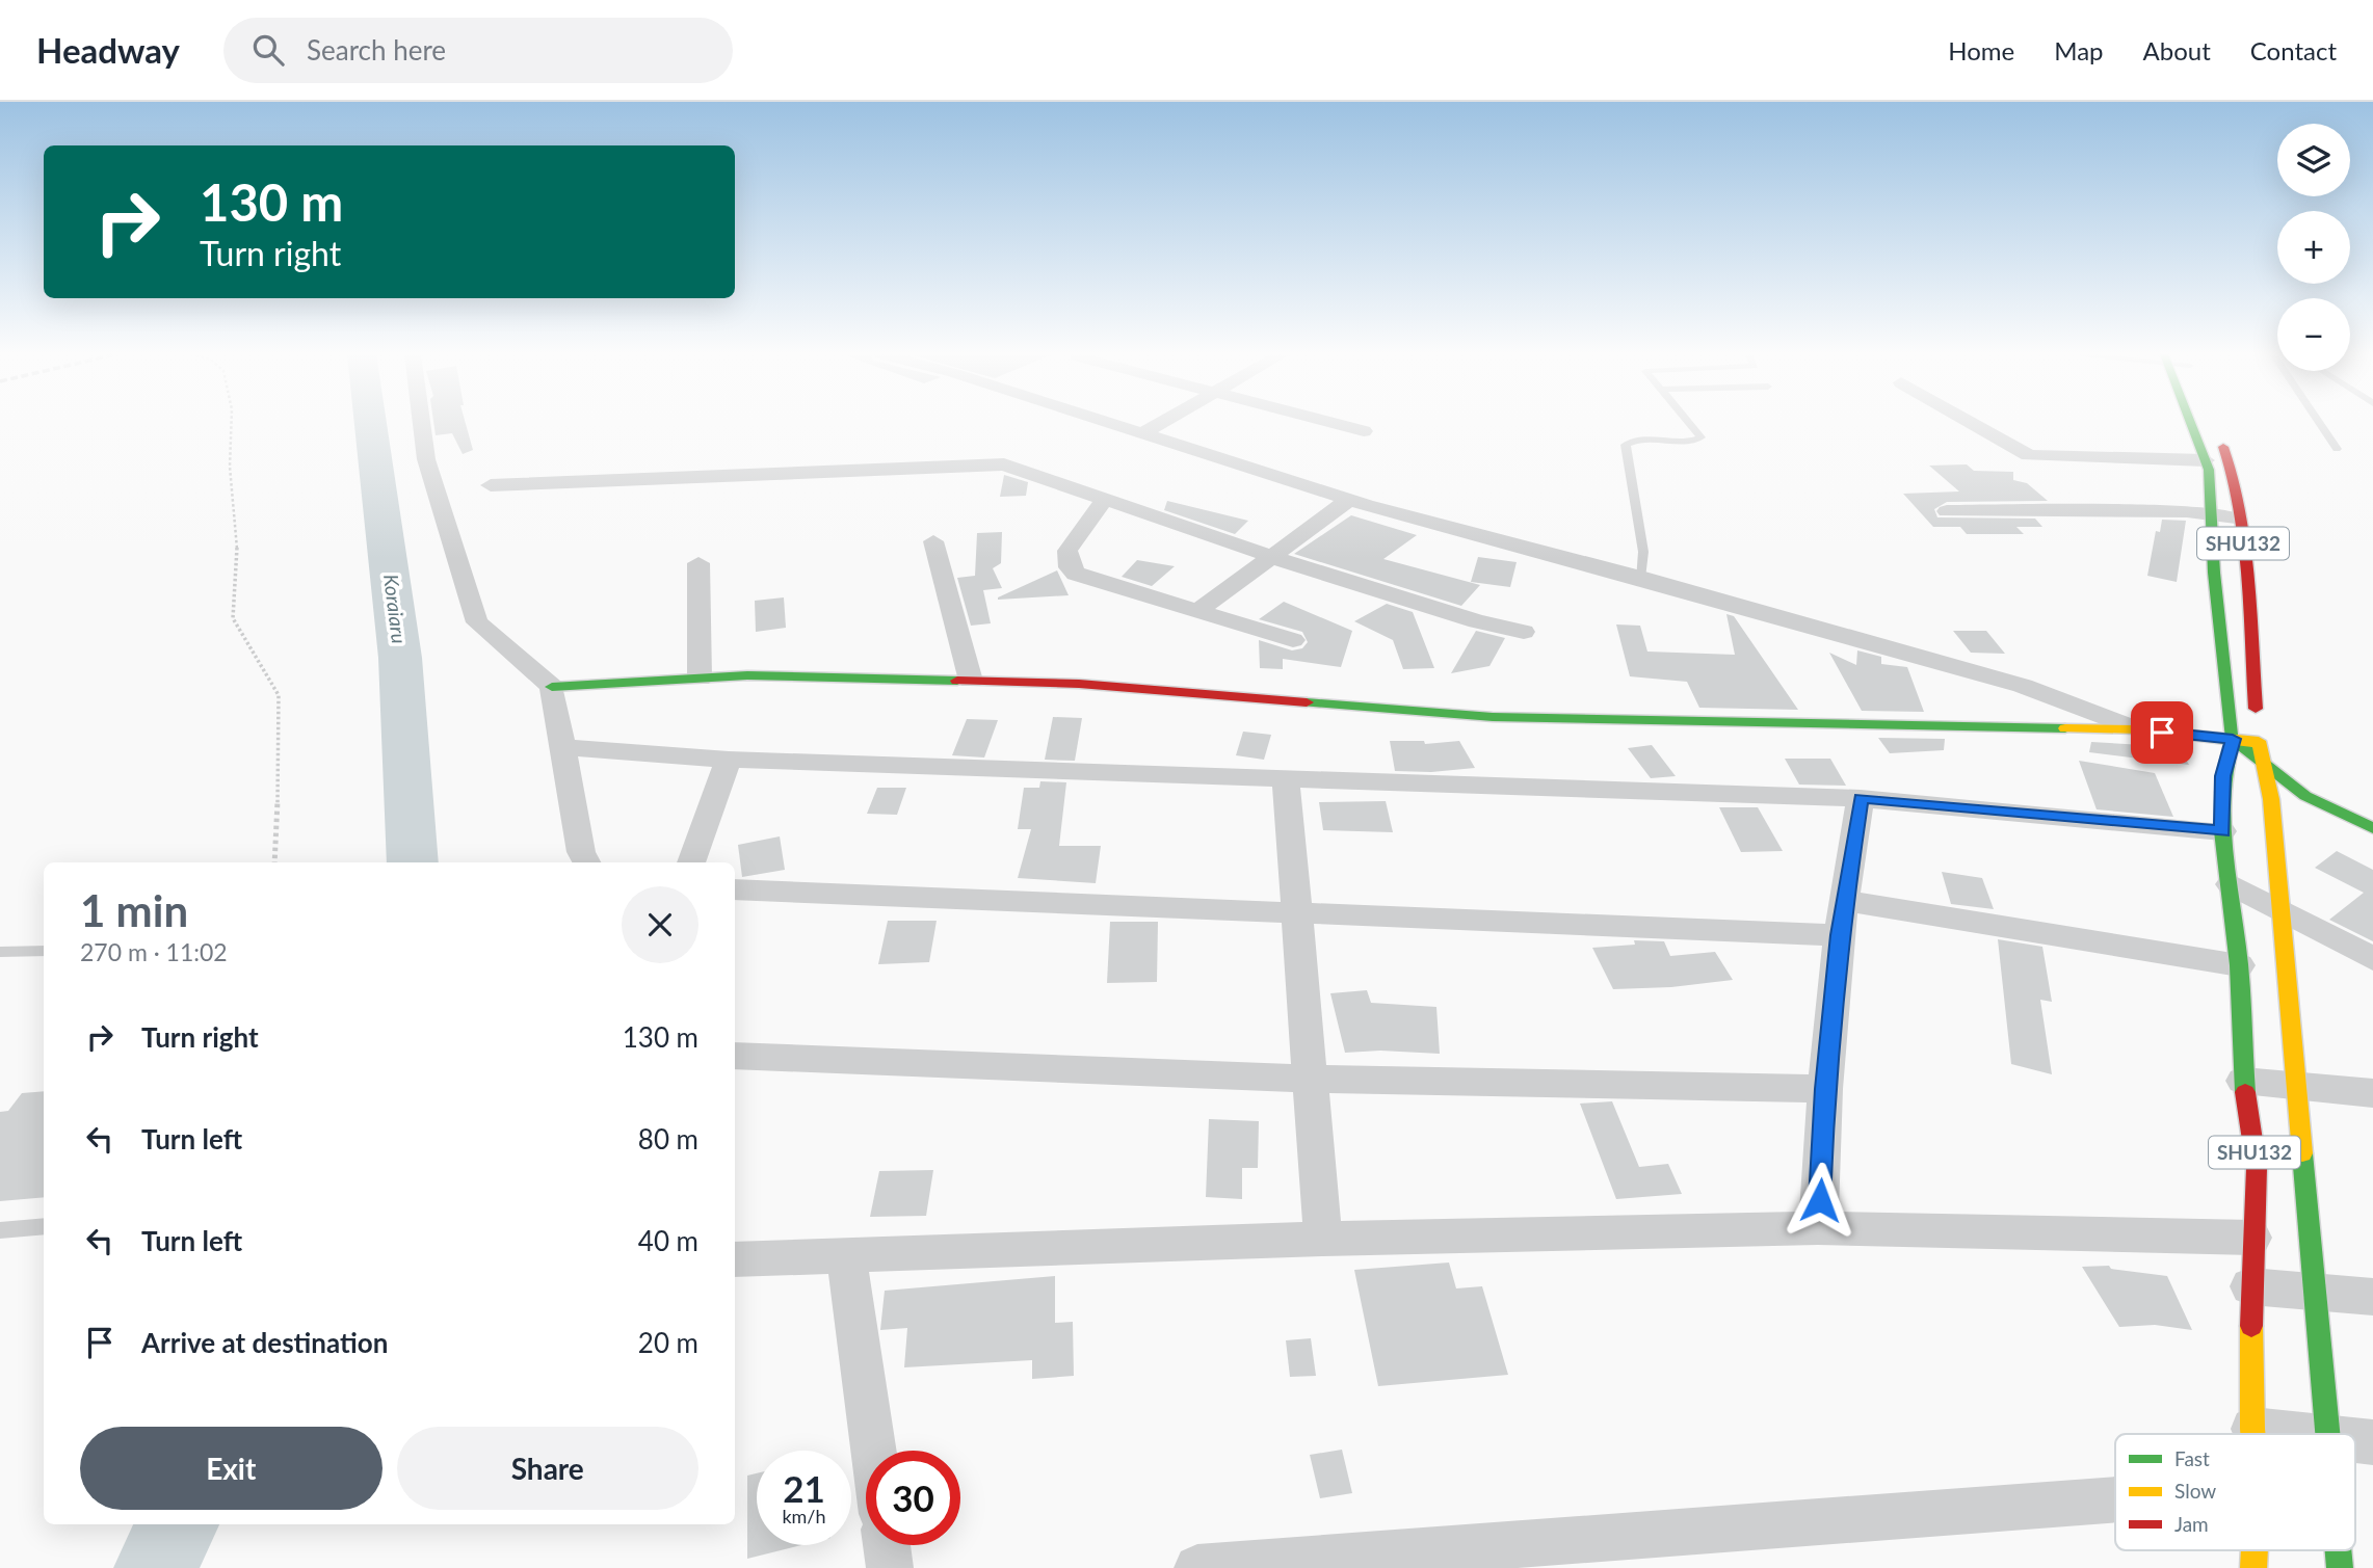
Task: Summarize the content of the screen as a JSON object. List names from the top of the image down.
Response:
{
  "streets": {
    "main road": ["SHU132"]
  },
  "water": ["Koraiaru"],
  "legend": ["Fast", "Slow", "Jam"],
  "page": {
    "header": "Headway",
    "search": "Search here",
    "nav": [
      "Home",
      "Map",
      "About",
      "Contact"
    ],
    "map_buttons": ["+", "−"],
    "turn": ["130 m", "Turn right"],
    "heading": ["1 min", "270 m · 11:02"],
    "list": [
      {
        "name": "Turn right",
        "value": "130 m"
      },
      {
        "name": "Turn left",
        "value": "80 m"
      },
      {
        "name": "Turn left",
        "value": "40 m"
      },
      {
        "name": "Arrive at destination",
        "value": "20 m"
      }
    ],
    "buttons": ["Exit", "Share"],
    "speed": "21 km/h",
    "limit": "30"
  }
}
